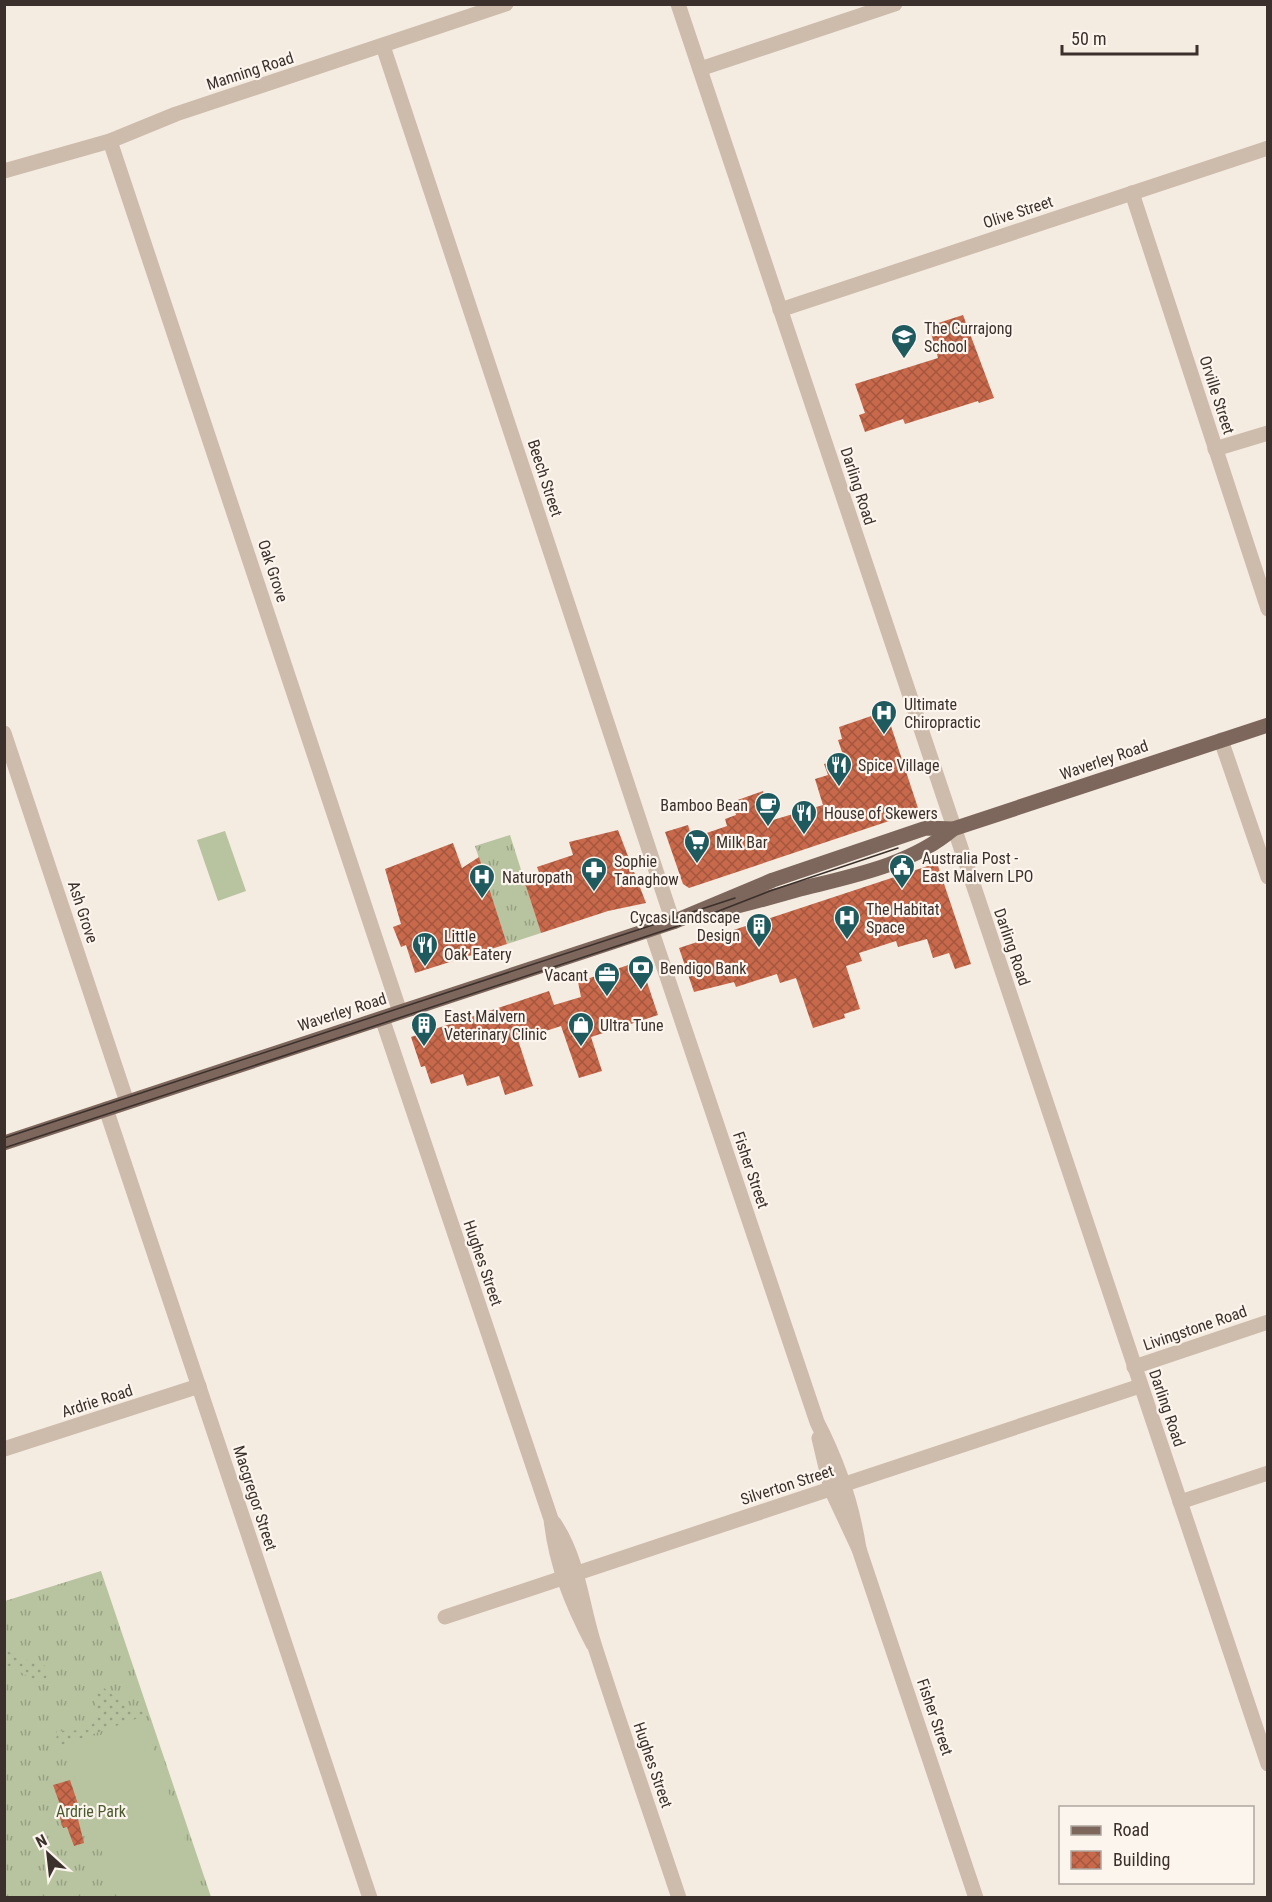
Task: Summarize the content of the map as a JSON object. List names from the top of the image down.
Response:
{
  "streets": {
    "main road": ["Waverley Road"],
    "street": [
      "Manning Road",
      "Olive Street",
      "Orville Street",
      "Beech Street",
      "Darling Road",
      "Oak Grove",
      "Ash Grove",
      "Fisher Street",
      "Hughes Street",
      "Livingstone Road",
      "Ardrie Road",
      "Silverton Street",
      "Macgregor Street"
    ]
  },
  "crossings": [
    ["Manning Road", "Beech Street"],
    ["Manning Road", "Oak Grove"],
    ["Olive Street", "Orville Street"],
    ["Olive Street", "Darling Road"],
    ["Beech Street", "Waverley Road"],
    ["Darling Road", "Waverley Road"],
    ["Darling Road", "Livingstone Road"],
    ["Darling Road", "Silverton Street"],
    ["Oak Grove", "Waverley Road"],
    ["Waverley Road", "Ash Grove"],
    ["Waverley Road", "Fisher Street"],
    ["Waverley Road", "Hughes Street"],
    ["Waverley Road", "Macgregor Street"],
    ["Fisher Street", "Silverton Street"],
    ["Hughes Street", "Silverton Street"],
    ["Ardrie Road", "Macgregor Street"]
  ],
  "parks": ["Ardrie Park"],
  "places": {
    "school or university": ["The Currajong School"],
    "hospital": ["Ultimate Chiropractic", "Naturopath", "The Habitat Space"],
    "restaurant": ["Spice Village", "House of Skewers", "Little Oak Eatery"],
    "cafe": ["Bamboo Bean"],
    "supermarket": ["Milk Bar"],
    "public building": ["Australia Post - East Malvern LPO"],
    "pharmacy": ["Sophie Tanaghow"],
    "building": ["Cycas Landscape Design", "East Malvern Veterinary Clinic"],
    "bank": ["Bendigo Bank"],
    "office": ["Vacant"],
    "shop": ["Ultra Tune"]
  },
  "legend": ["Road", "Building"],
  "scale_bar": "50 m",
  "north": "top left"
}
